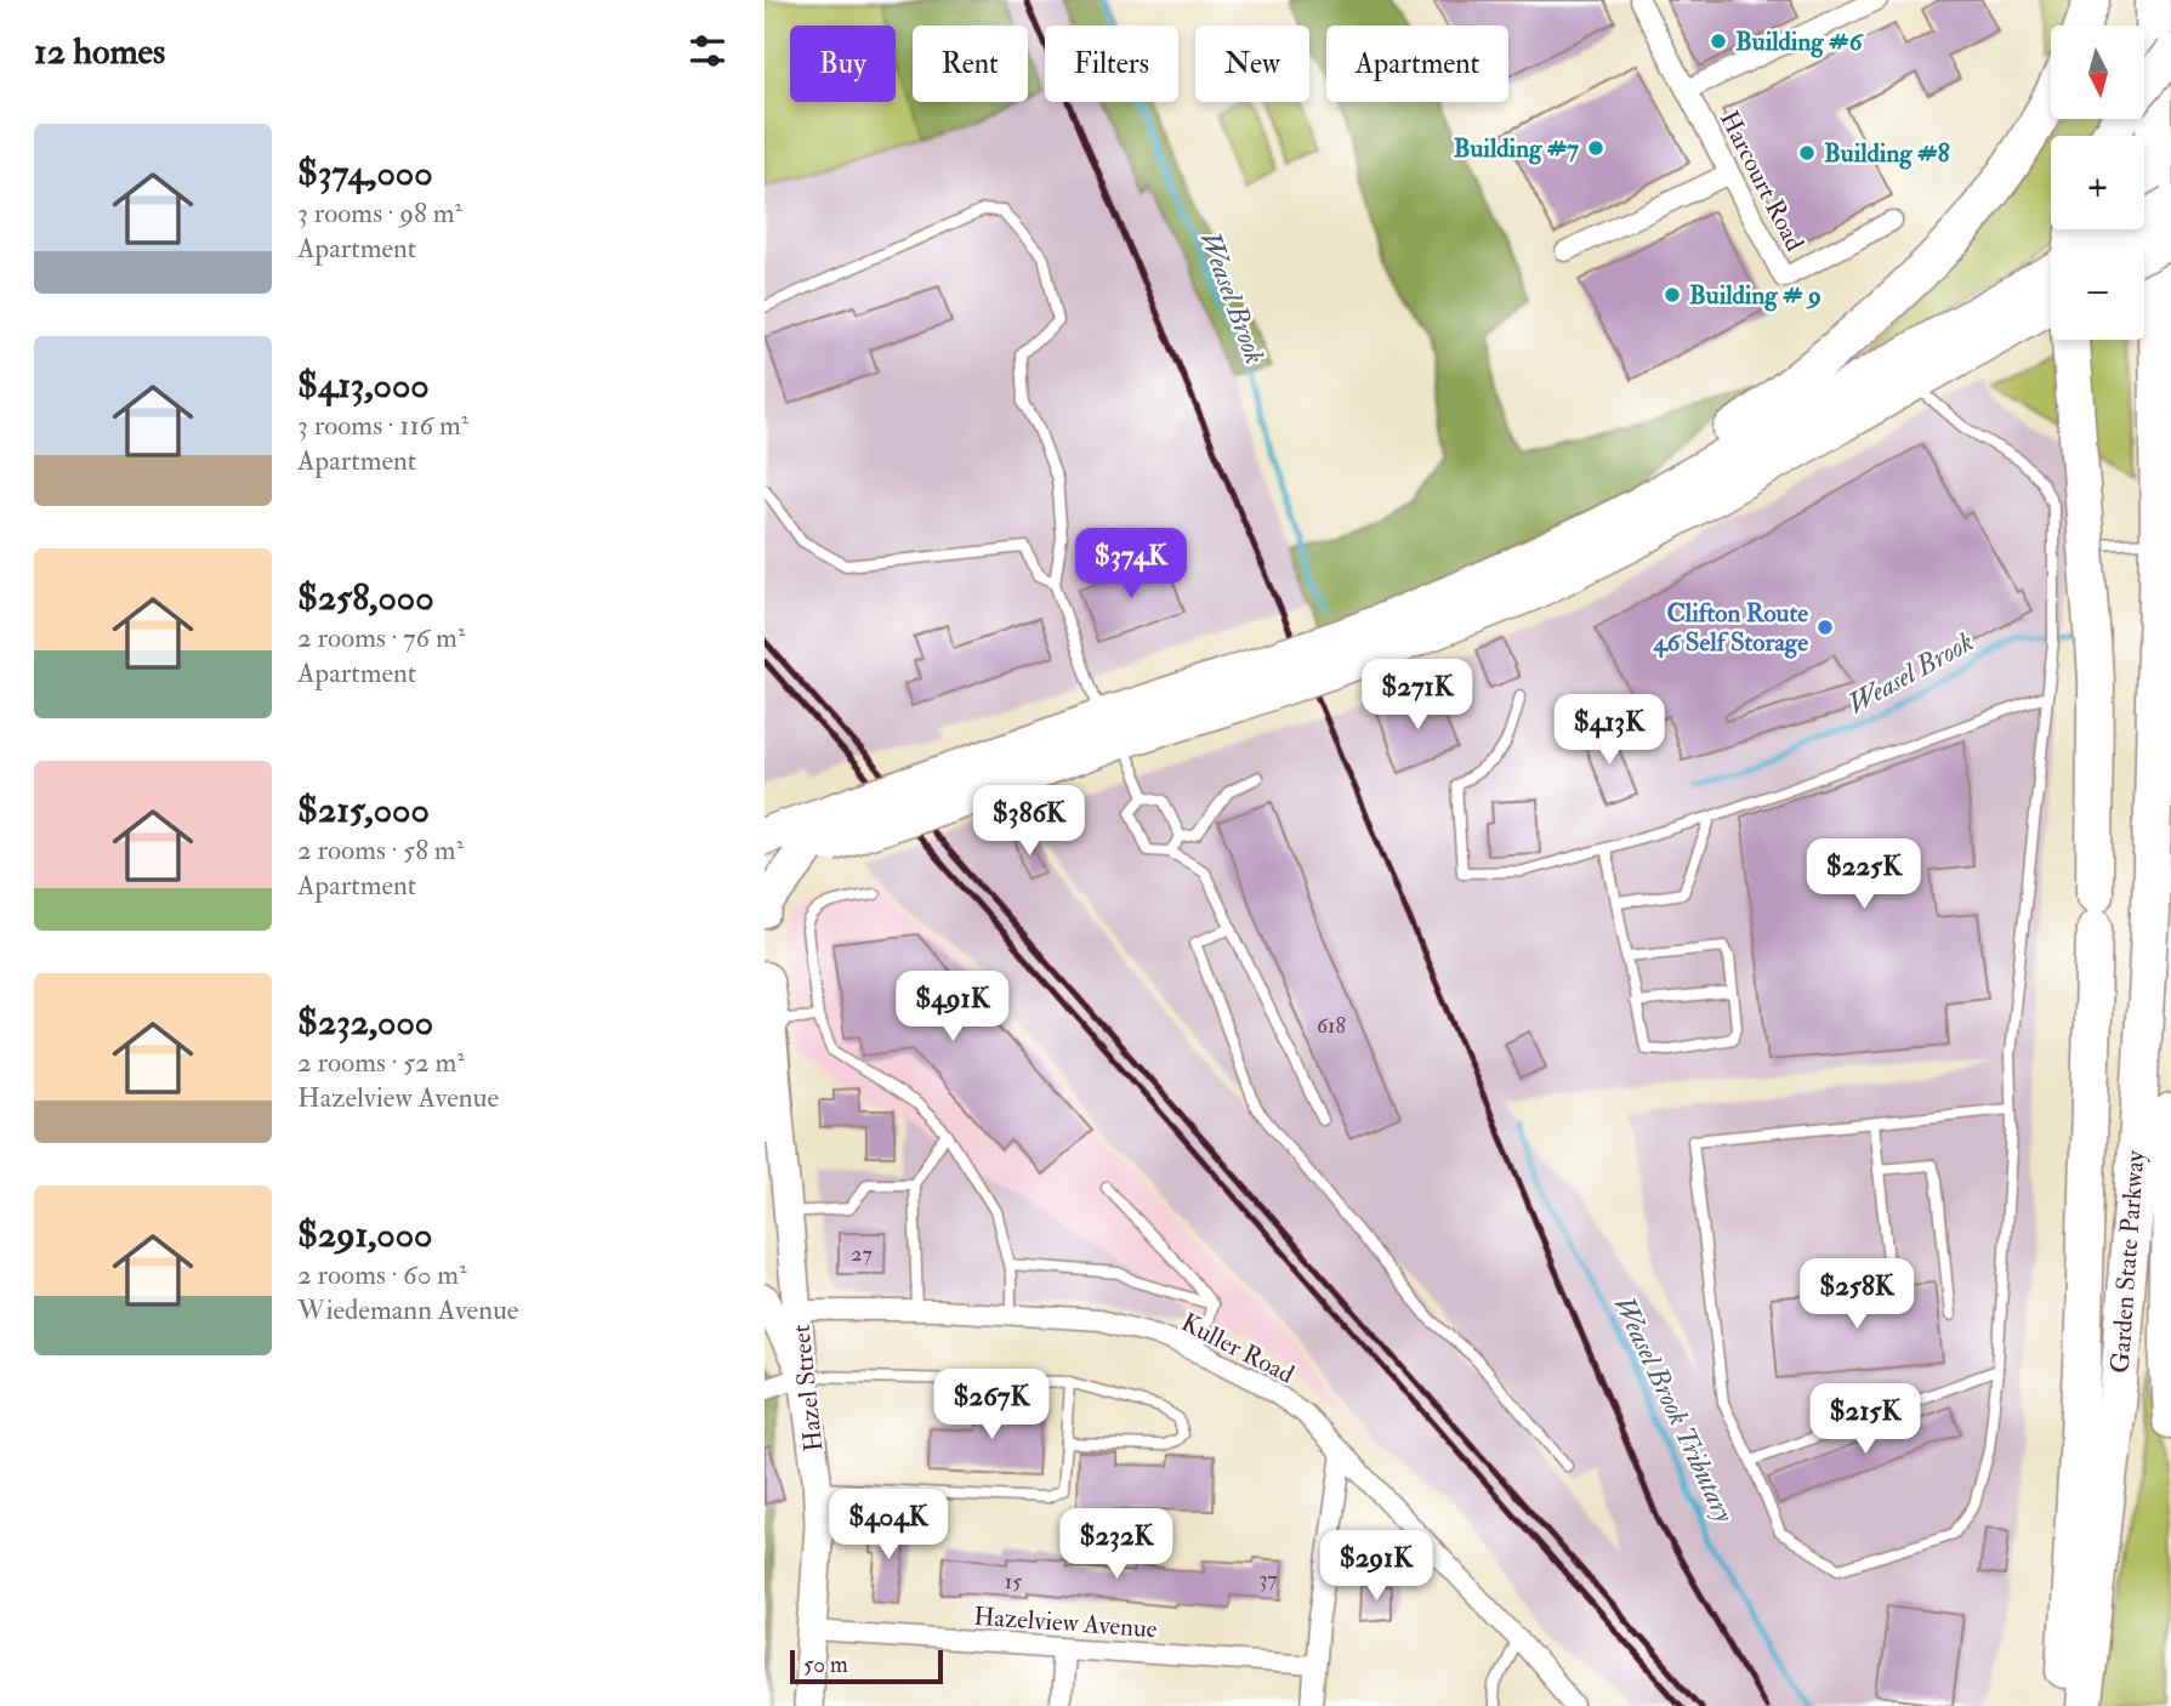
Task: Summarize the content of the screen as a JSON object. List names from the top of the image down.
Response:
{
  "streets": {
    "highway": ["Garden State Parkway"],
    "main road": ["Hazel Street"],
    "street": ["Harcourt Road", "Kuller Road", "Hazelview Avenue"]
  },
  "crossings": [
    ["Kuller Road", "Hazel Street"],
    ["Hazel Street", "Hazelview Avenue"]
  ],
  "water": ["Weasel Brook", "Weasel Brook Tributary"],
  "places": [
    "Building #6",
    "Building #7",
    "Building #8",
    "Building # 9",
    "Clifton Route 46 Self Storage"
  ],
  "house_numbers": [
    "618",
    "27",
    "37",
    "15"
  ],
  "scale_bar": "50 m",
  "north": "bottom",
  "page": {
    "heading": "12 homes",
    "map_buttons": ["+", "−"],
    "chip": [
      "Buy",
      "Rent",
      "Filters",
      "New",
      "Apartment"
    ],
    "list": [
      {
        "name": "$374,000",
        "note": "3 rooms · 98 m² · Apartment"
      },
      {
        "name": "$413,000",
        "note": "3 rooms · 116 m² · Apartment"
      },
      {
        "name": "$258,000",
        "note": "2 rooms · 76 m² · Apartment"
      },
      {
        "name": "$215,000",
        "note": "2 rooms · 58 m² · Apartment"
      },
      {
        "name": "$232,000",
        "note": "2 rooms · 52 m² · Hazelview Avenue"
      },
      {
        "name": "$291,000",
        "note": "2 rooms · 60 m² · Wiedemann Avenue"
      }
    ],
    "price": [
      "$374K",
      "$271K",
      "$413K",
      "$386K",
      "$225K",
      "$491K",
      "$258K",
      "$267K",
      "$215K",
      "$404K",
      "$232K",
      "$291K"
    ],
    "scale": "50 m"
  }
}
